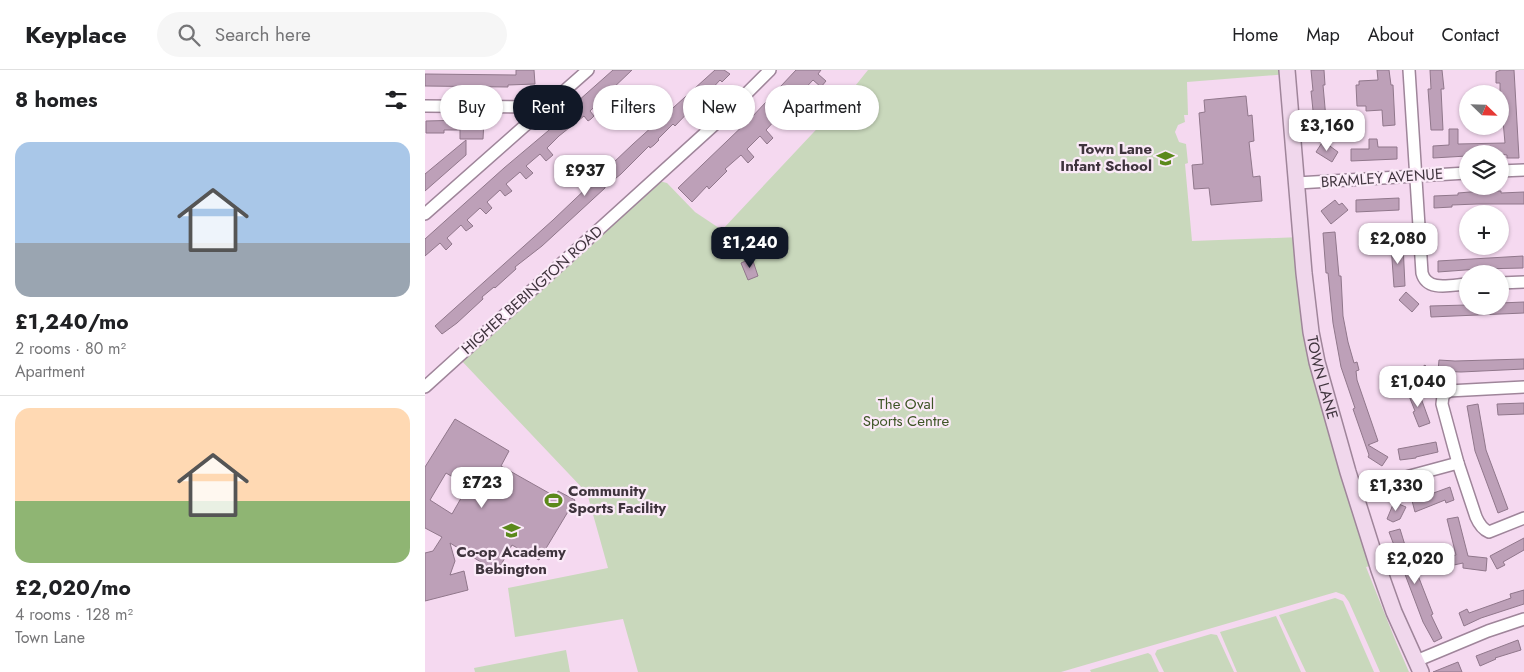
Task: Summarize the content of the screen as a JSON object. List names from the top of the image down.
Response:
{
  "streets": {
    "main road": ["TOWN LANE"],
    "street": ["BRAMLEY AVENUE", "HIGHER BEBINGTON ROAD"]
  },
  "crossings": [
    ["BRAMLEY AVENUE", "TOWN LANE"]
  ],
  "parks": ["The Oval Sports Centre"],
  "places": {
    "school or university": ["Town Lane Infant School", "Co-op Academy Bebington"],
    "sports": ["Community Sports Facility"]
  },
  "north": "bottom right",
  "page": {
    "header": "Keyplace",
    "search": "Search here",
    "nav": [
      "Home",
      "Map",
      "About",
      "Contact"
    ],
    "heading": "8 homes",
    "map_buttons": ["+", "−"],
    "chip": [
      "Buy",
      "Rent",
      "Filters",
      "New",
      "Apartment"
    ],
    "price": [
      "£3,160",
      "£937",
      "£2,080",
      "£1,240",
      "£1,040",
      "£723",
      "£1,330",
      "£2,020"
    ],
    "list": [
      {
        "name": "£1,240/mo",
        "note": "2 rooms · 80 m² · Apartment"
      },
      {
        "name": "£2,020/mo",
        "note": "4 rooms · 128 m² · Town Lane"
      }
    ]
  }
}
